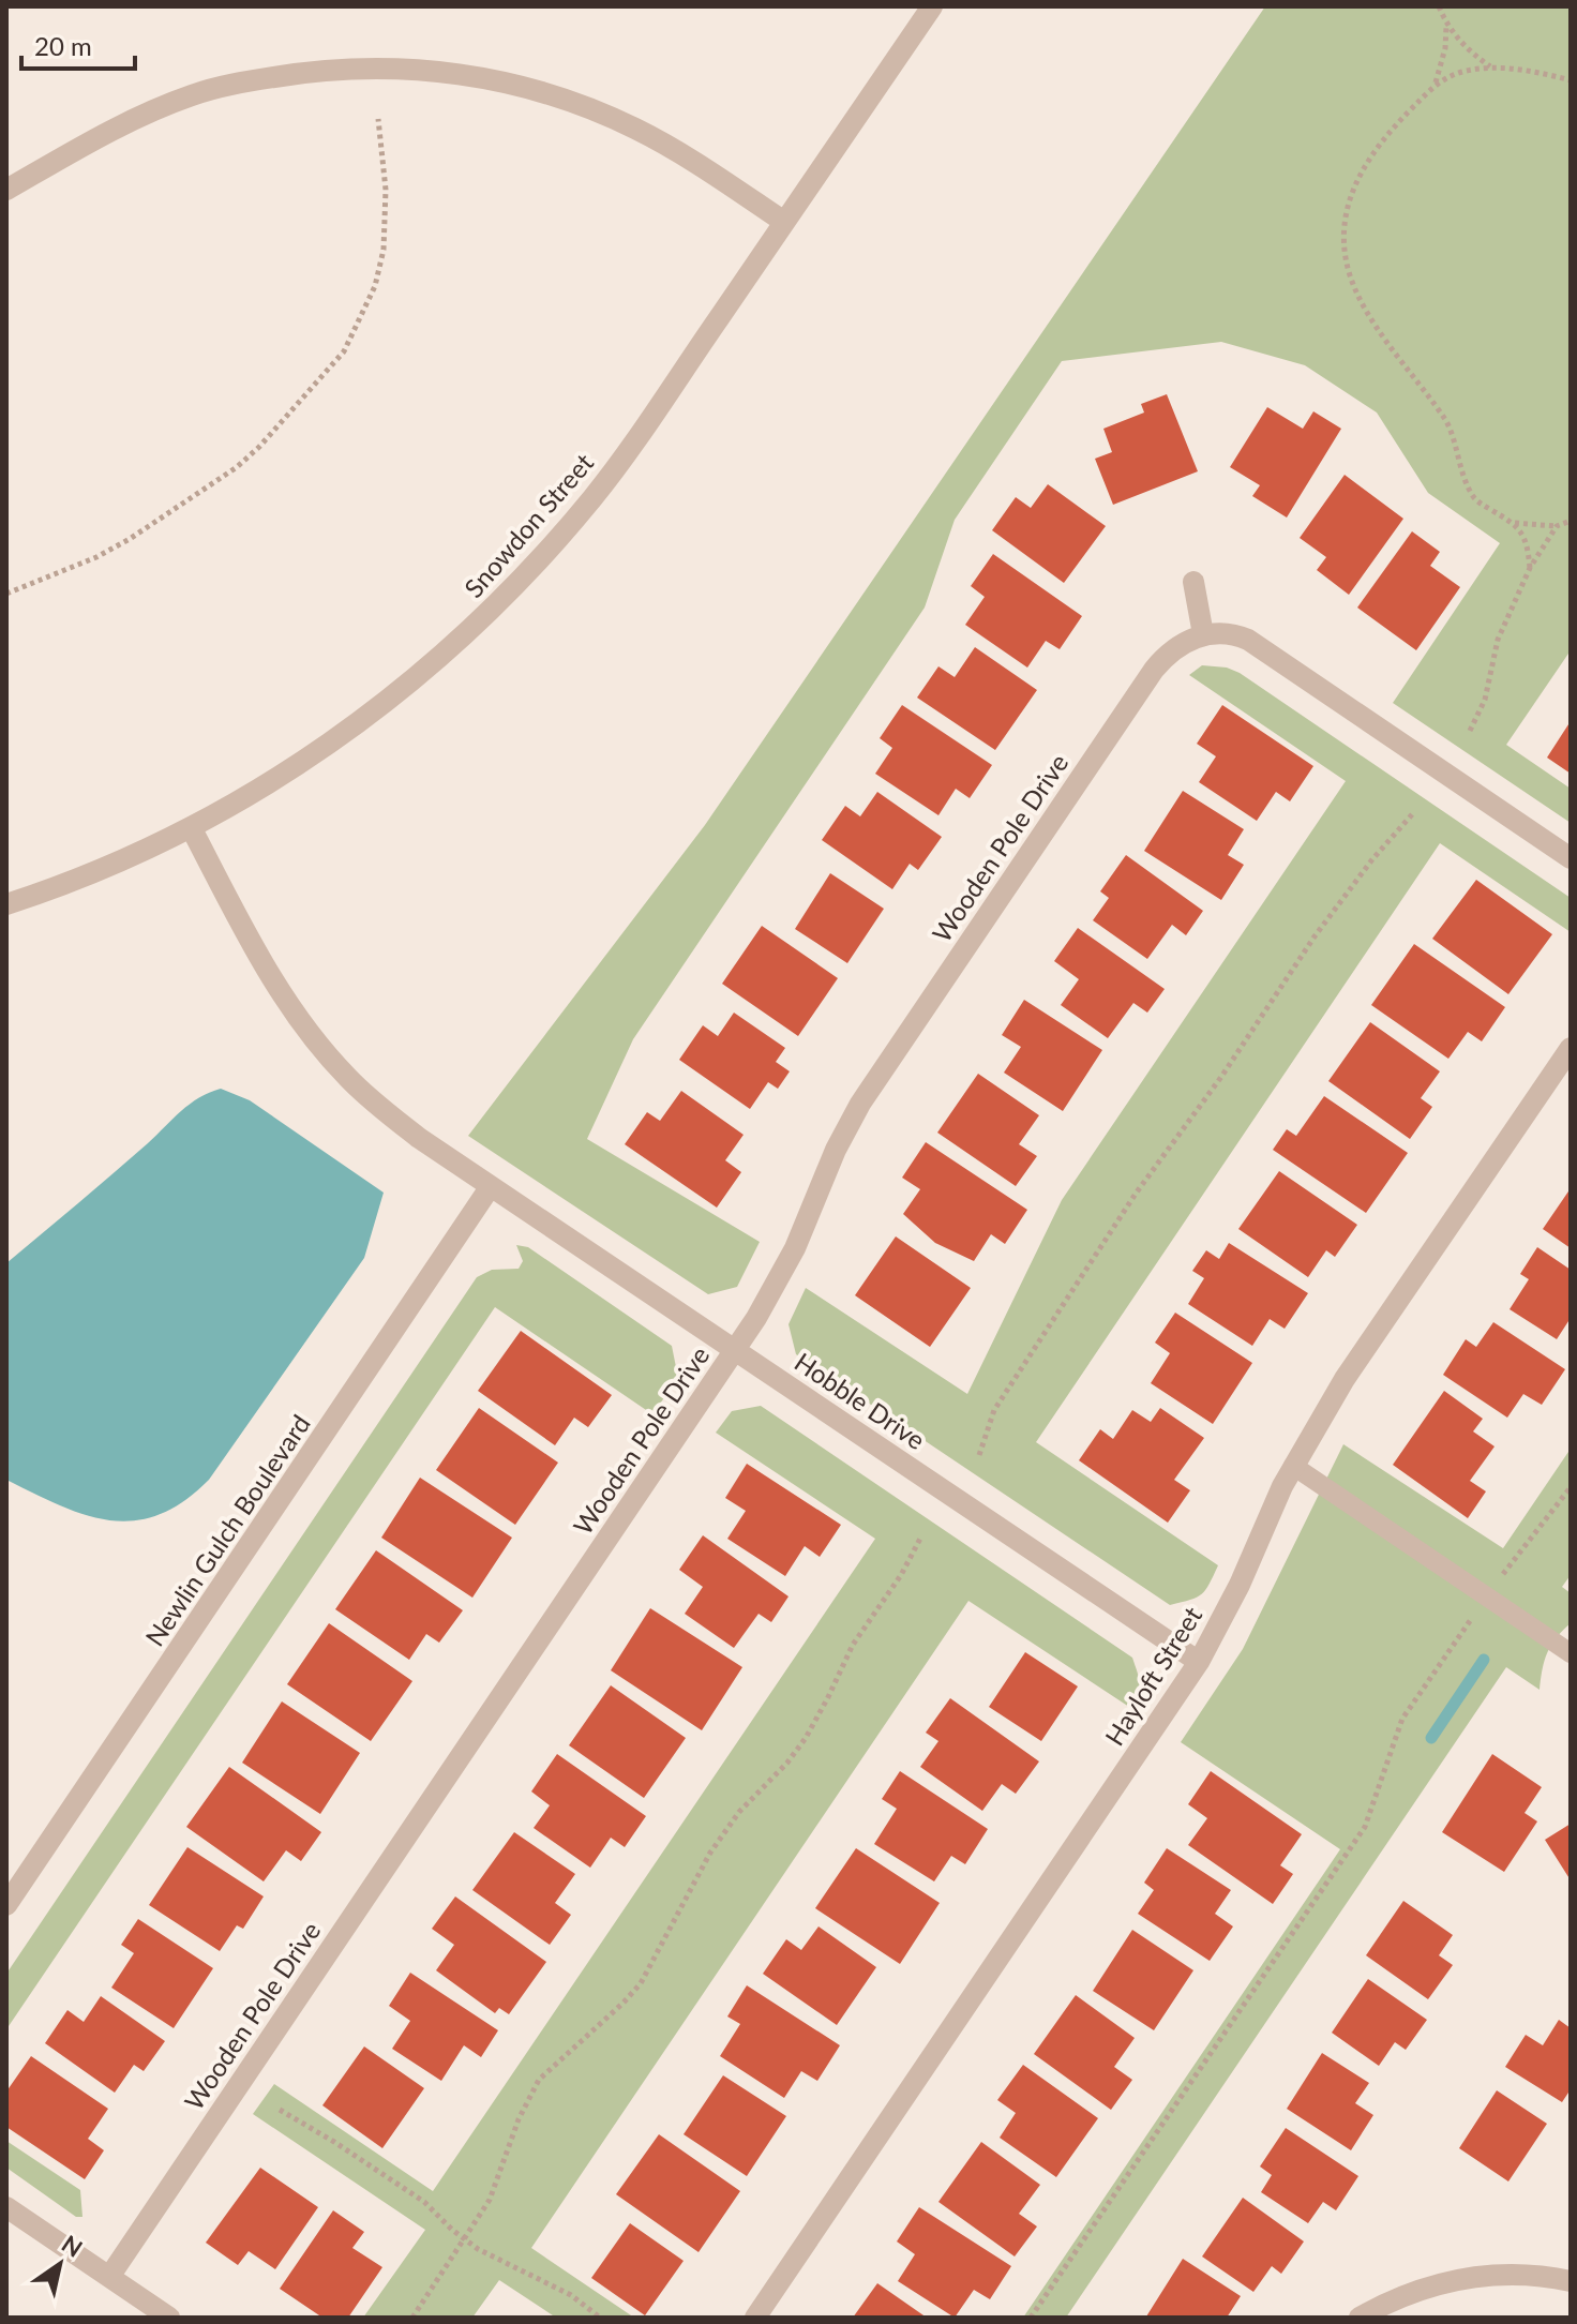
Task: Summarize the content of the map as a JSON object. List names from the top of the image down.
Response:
{
  "streets": {
    "street": [
      "Snowdon Street",
      "Wooden Pole Drive",
      "Hobble Drive",
      "Newlin Gulch Boulevard",
      "Hayloft Street"
    ]
  },
  "crossings": [
    ["Snowdon Street", "Hobble Drive"],
    ["Wooden Pole Drive", "Hobble Drive"],
    ["Hobble Drive", "Newlin Gulch Boulevard"],
    ["Hobble Drive", "Hayloft Street"]
  ],
  "scale_bar": "20 m",
  "north": "top right"
}
